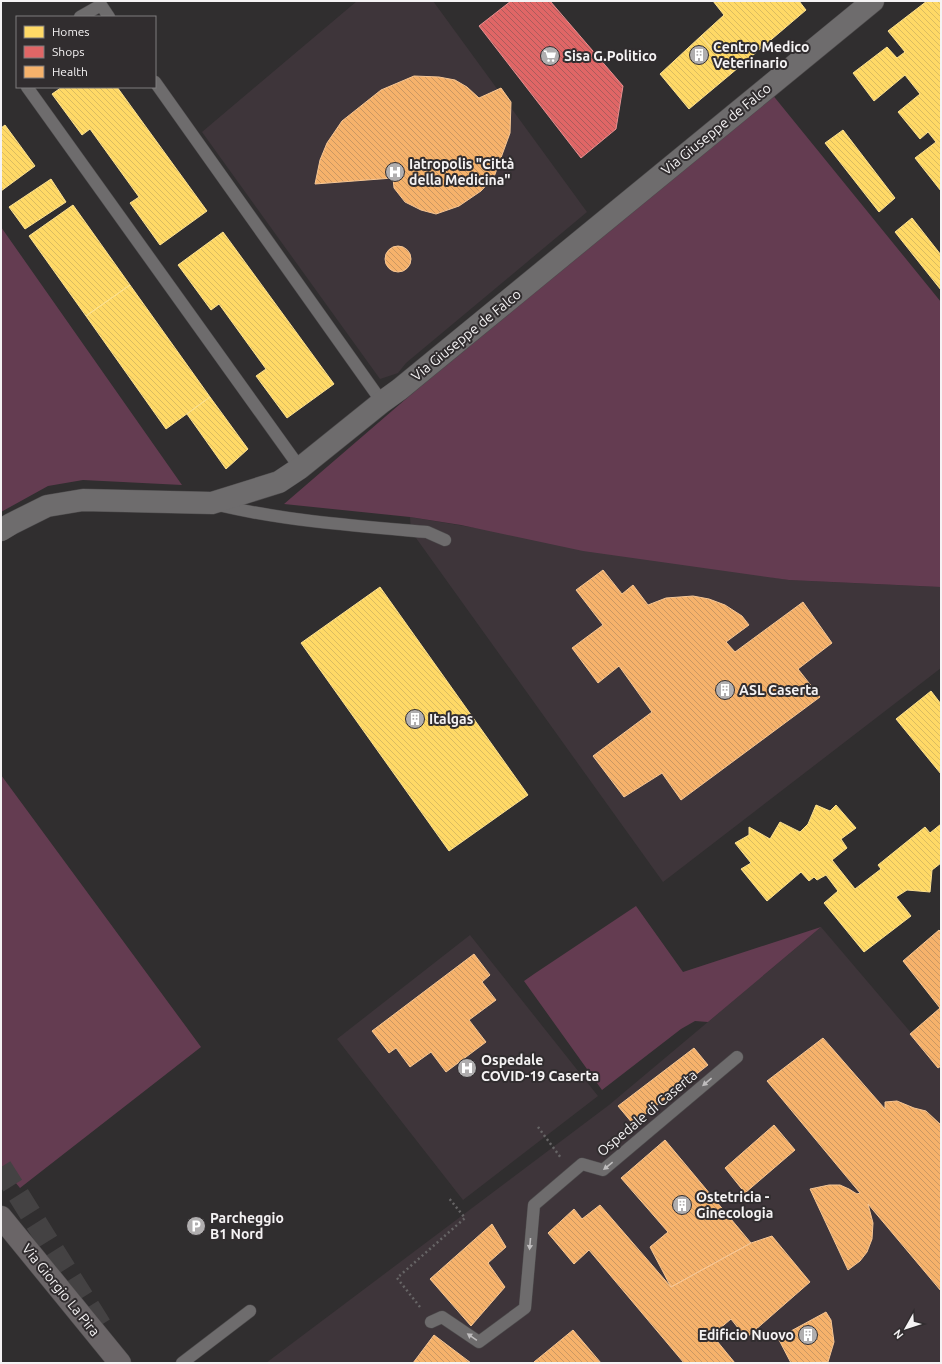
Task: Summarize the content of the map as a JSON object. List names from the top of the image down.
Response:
{
  "streets": {
    "street": ["Via Giuseppe de Falco", "Via Giorgio La Pira"],
    "lane": ["Ospedale di Caserta"]
  },
  "one_way": ["Ospedale di Caserta"],
  "places": {
    "building": [
      "Centro Medico Veterinario",
      "ASL Caserta",
      "Italgas",
      "Ostetricia - Ginecologia",
      "Edificio Nuovo"
    ],
    "supermarket": ["Sisa G.Politico"],
    "hospital": ["Iatropolis \"Città della Medicina\"", "Ospedale COVID-19 Caserta"],
    "parking": ["Parcheggio B1 Nord"]
  },
  "legend": ["Homes", "Shops", "Health"],
  "north": "bottom left"
}
